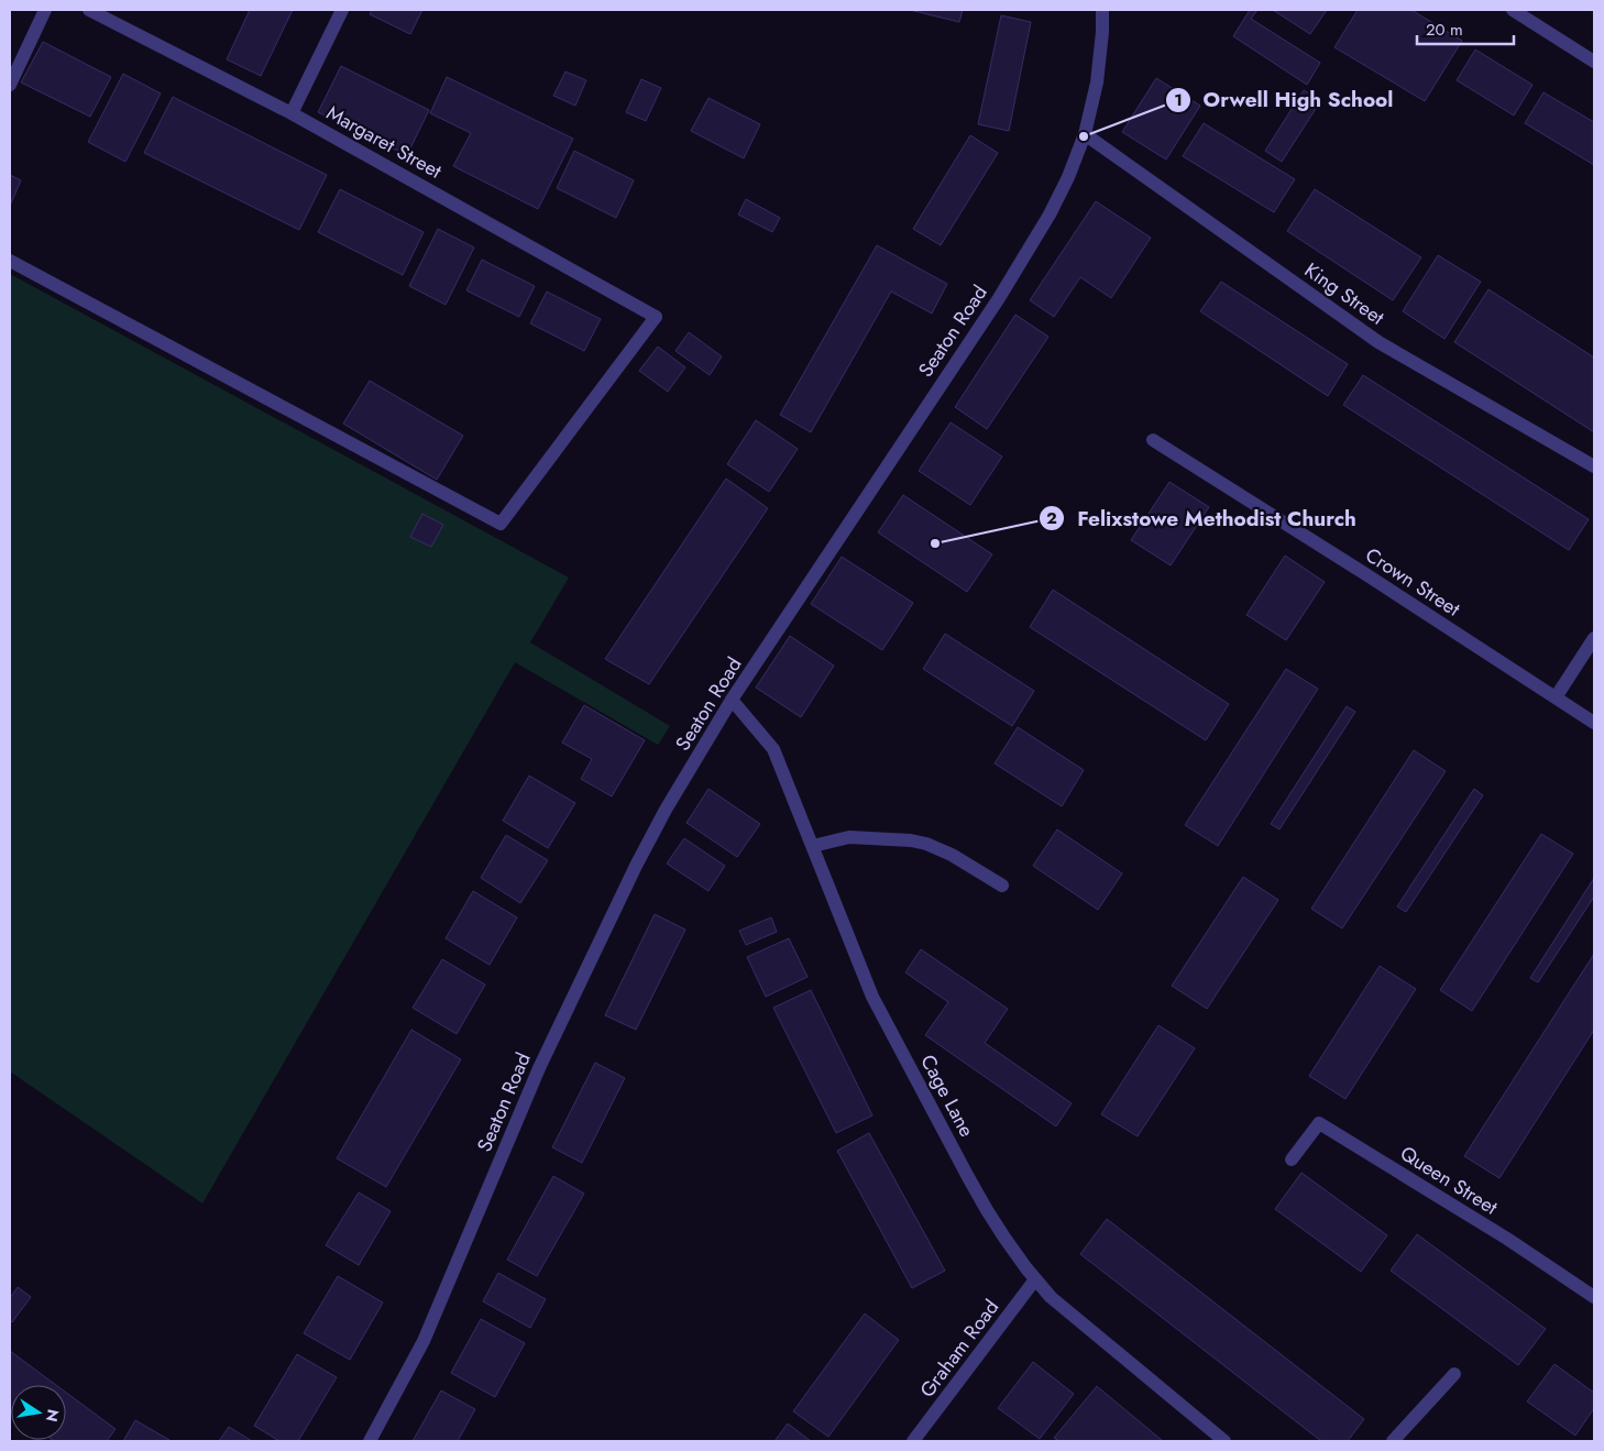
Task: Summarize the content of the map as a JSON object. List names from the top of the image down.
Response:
{
  "streets": {
    "street": [
      "Margaret Street",
      "King Street",
      "Seaton Road",
      "Crown Street",
      "Cage Lane",
      "Queen Street",
      "Graham Road"
    ]
  },
  "crossings": [
    ["King Street", "Seaton Road"],
    ["Seaton Road", "Cage Lane"],
    ["Cage Lane", "Graham Road"]
  ],
  "places": ["Orwell High School", "Felixstowe Methodist Church"],
  "scale_bar": "20 m",
  "north": "right"
}
